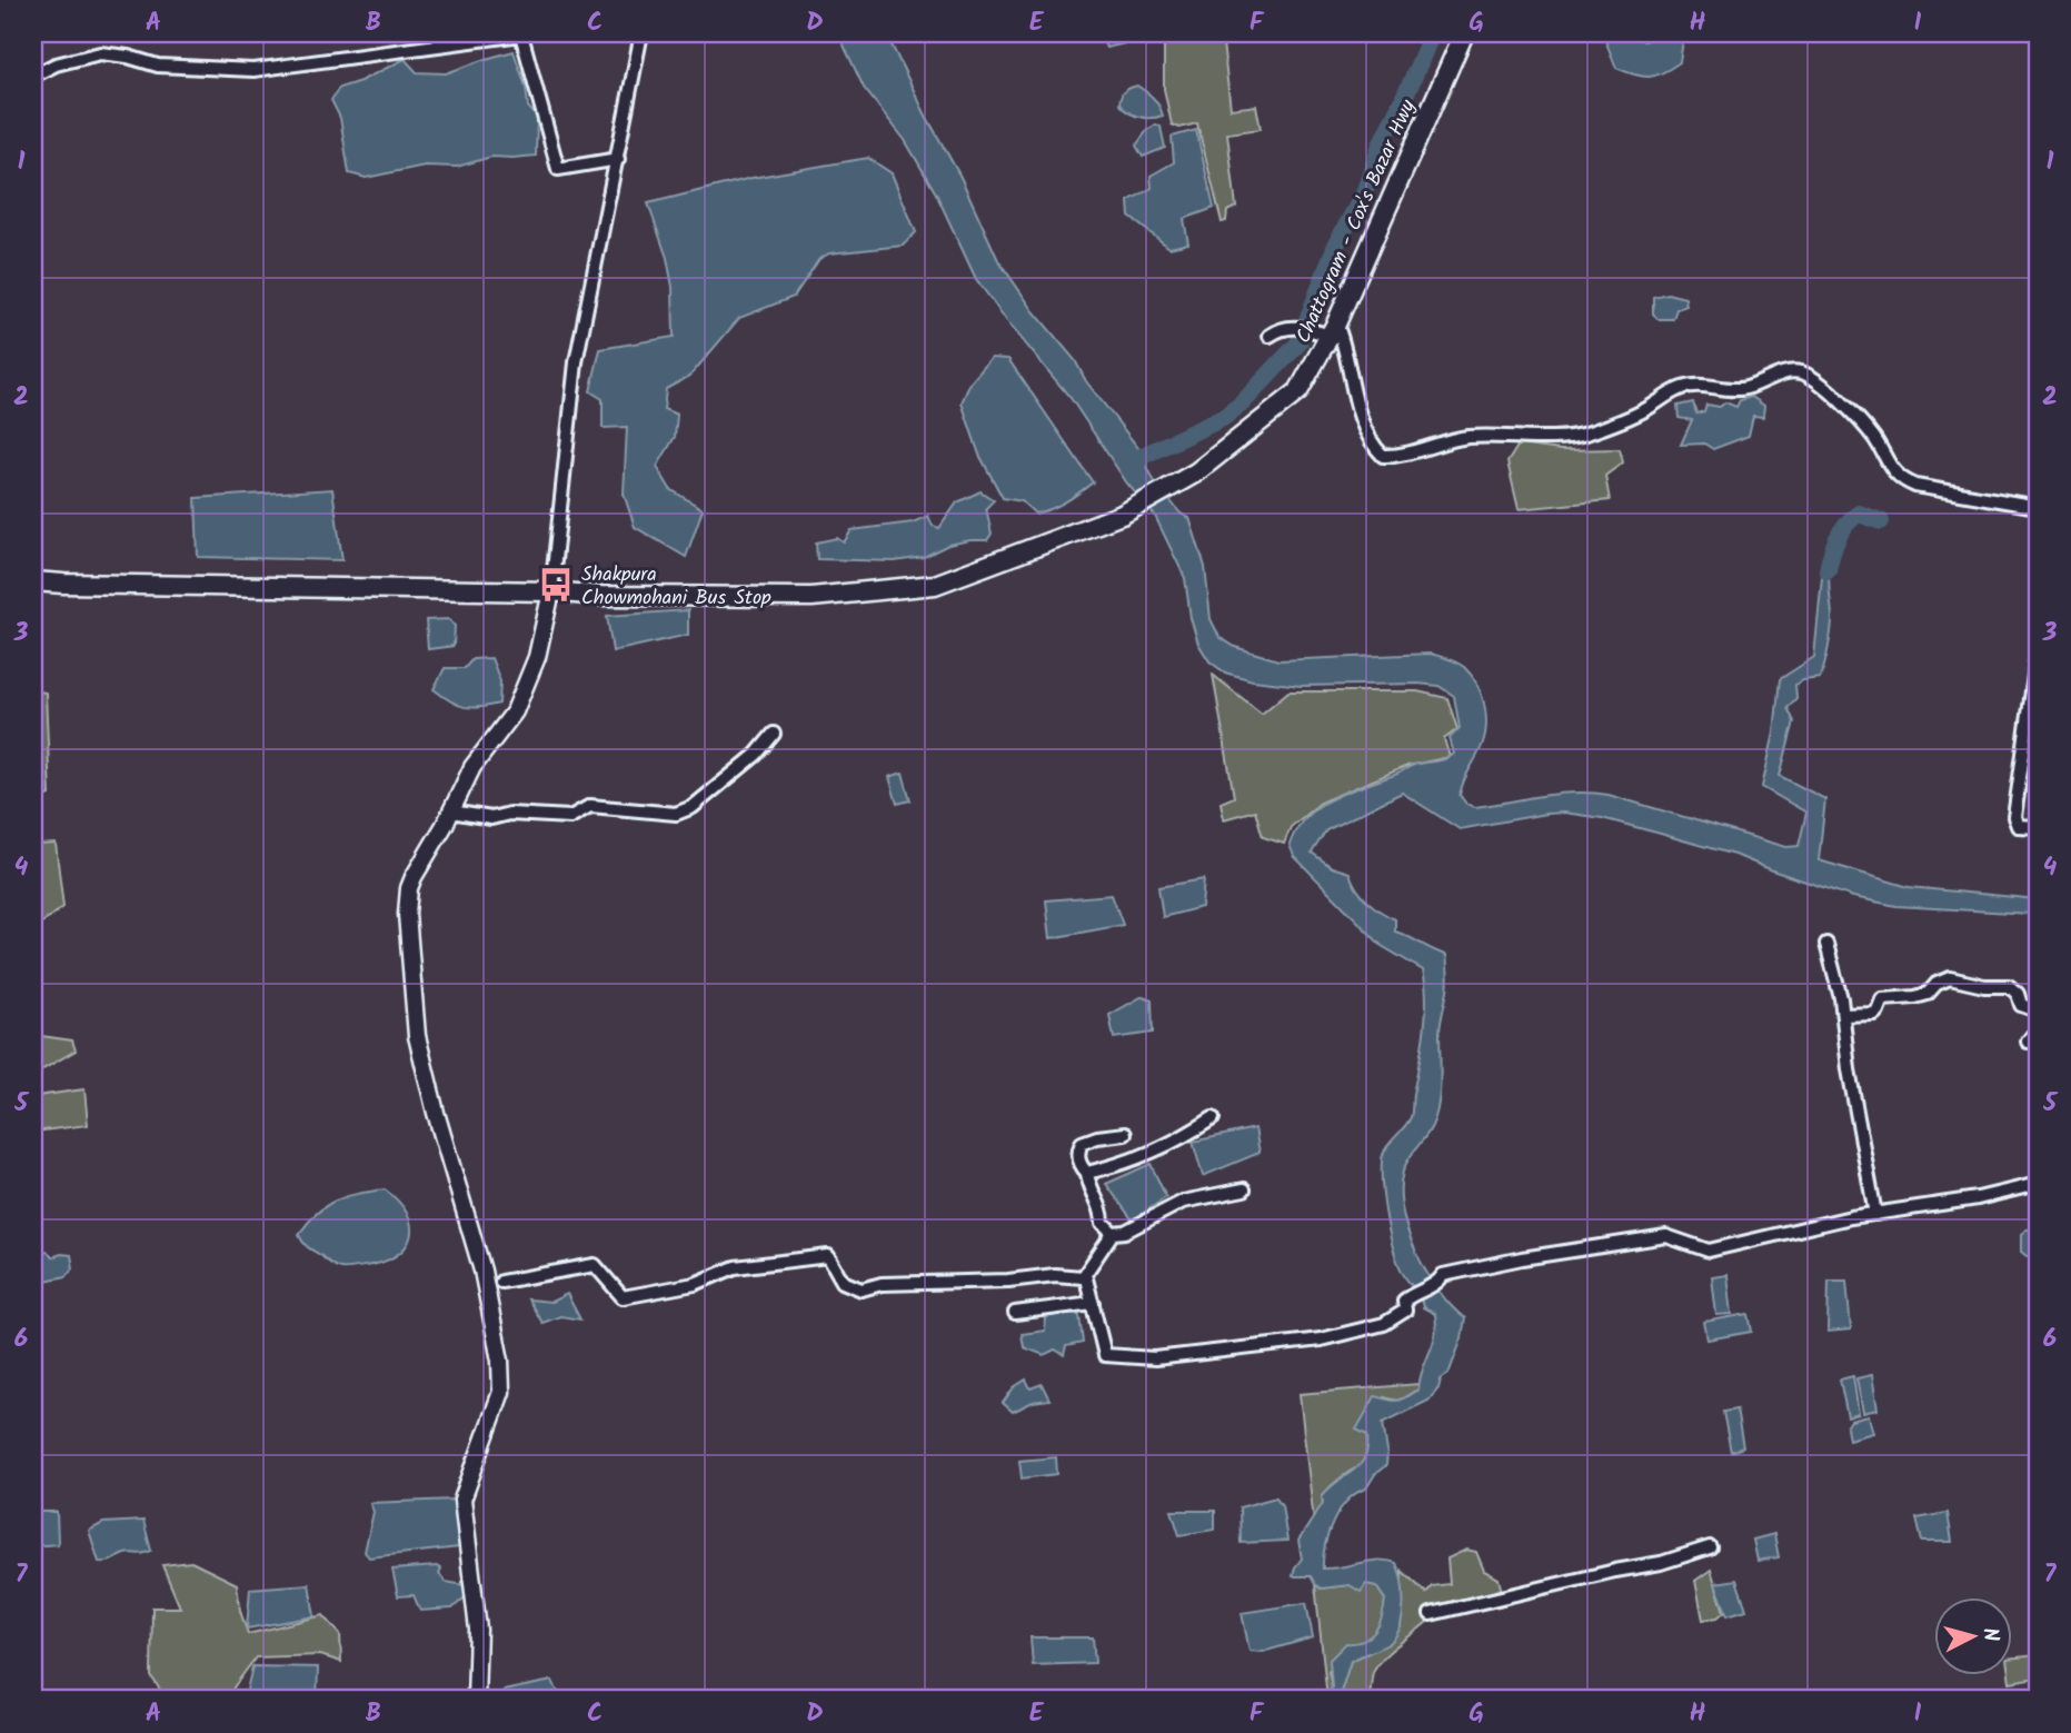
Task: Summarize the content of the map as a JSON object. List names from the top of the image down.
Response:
{
  "streets": {
    "highway": ["Chattogram - Cox's Bazar Hwy"]
  },
  "places": {
    "bus stop": ["Shakpura Chowmohani Bus Stop"]
  },
  "north": "right",
  "grid": {
    "columns": [
      "A",
      "B",
      "C",
      "D",
      "E",
      "F",
      "G",
      "H",
      "I"
    ],
    "rows": [
      "1",
      "2",
      "3",
      "4",
      "5",
      "6",
      "7"
    ]
  }
}
